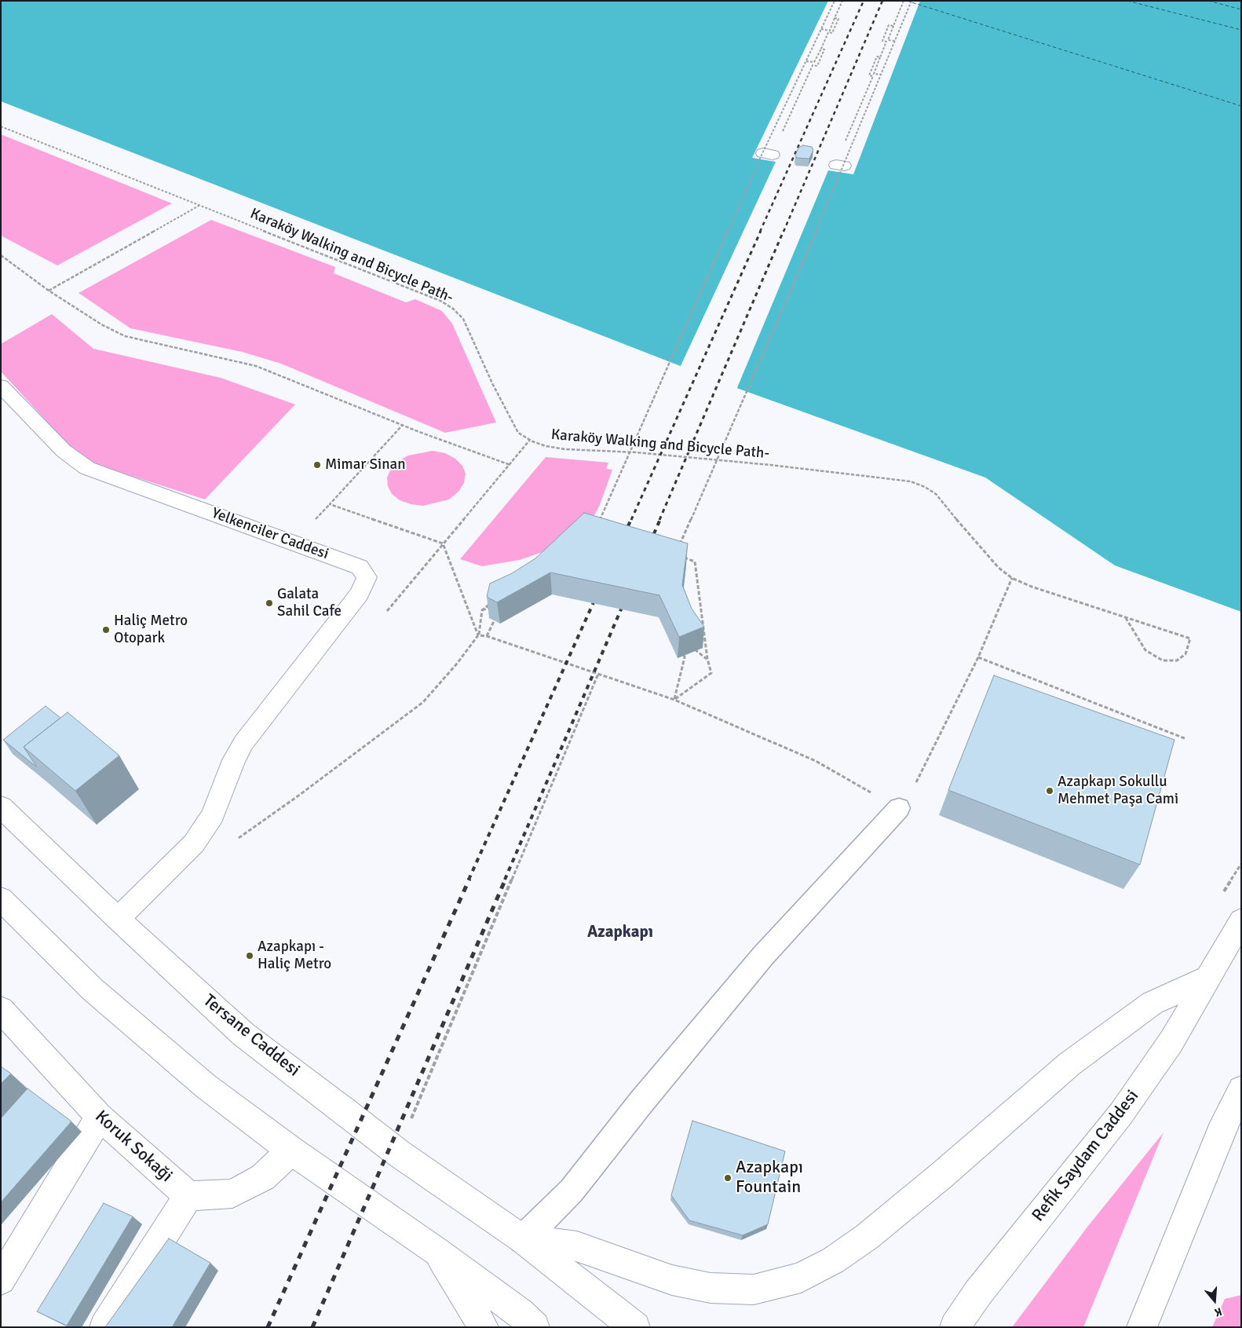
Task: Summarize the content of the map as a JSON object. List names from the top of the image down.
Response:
{
  "streets": {
    "main road": [
      "Yelkenciler Caddesi",
      "Tersane Caddesi",
      "Koruk Sokaği",
      "Refik Saydam Caddesi"
    ],
    "path": ["Karaköy Walking and Bicycle Path-"]
  },
  "crossings": [
    ["Yelkenciler Caddesi", "Tersane Caddesi"]
  ],
  "districts": ["Azapkapı"],
  "places": [
    "Mimar Sinan",
    "Galata Sahil Cafe",
    "Haliç Metro Otopark",
    "Azapkapı Sokullu Mehmet Paşa Cami",
    "Azapkapı - Haliç Metro",
    "Azapkapı Fountain"
  ],
  "north": "bottom"
}
